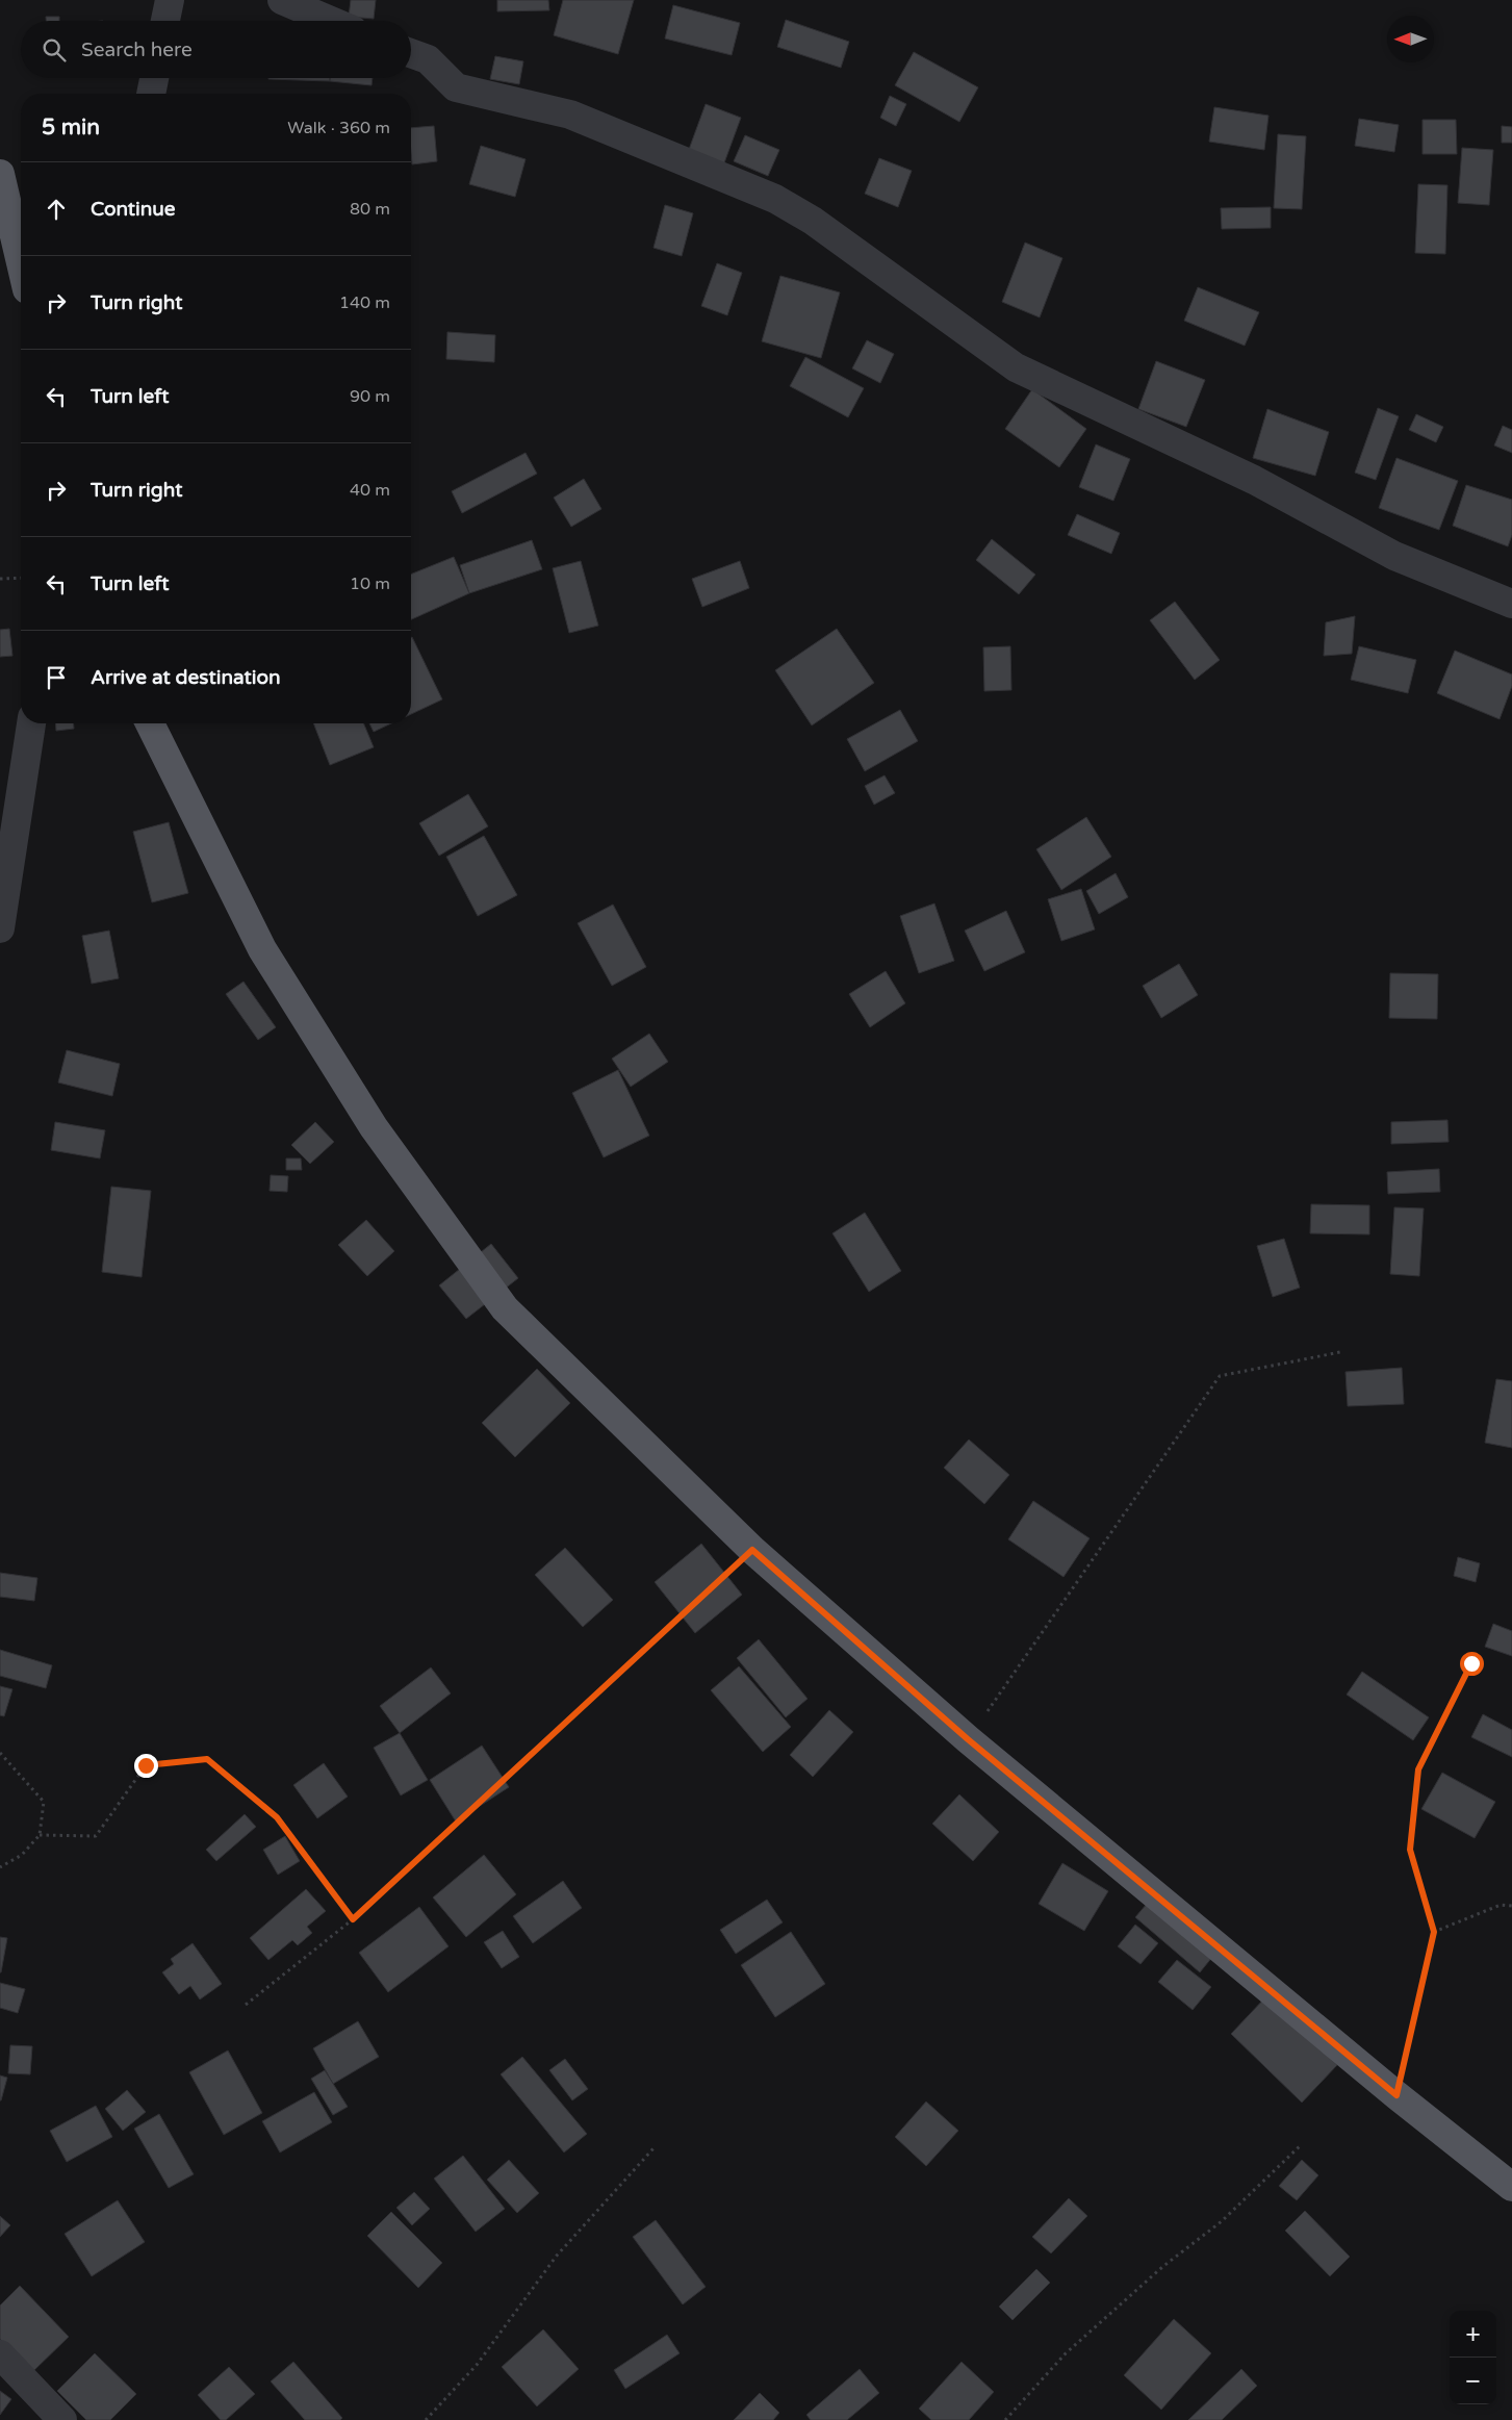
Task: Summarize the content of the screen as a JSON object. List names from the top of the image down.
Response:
{
  "north": "left",
  "page": {
    "search": "Search here",
    "heading": ["5 min", "Walk · 360 m"],
    "list": [
      ["Continue", "80 m"],
      ["Turn right", "140 m"],
      ["Turn left", "90 m"],
      ["Turn right", "40 m"],
      ["Turn left", "10 m"],
      "Arrive at destination"
    ],
    "map_buttons": ["+", "−"]
  }
}
